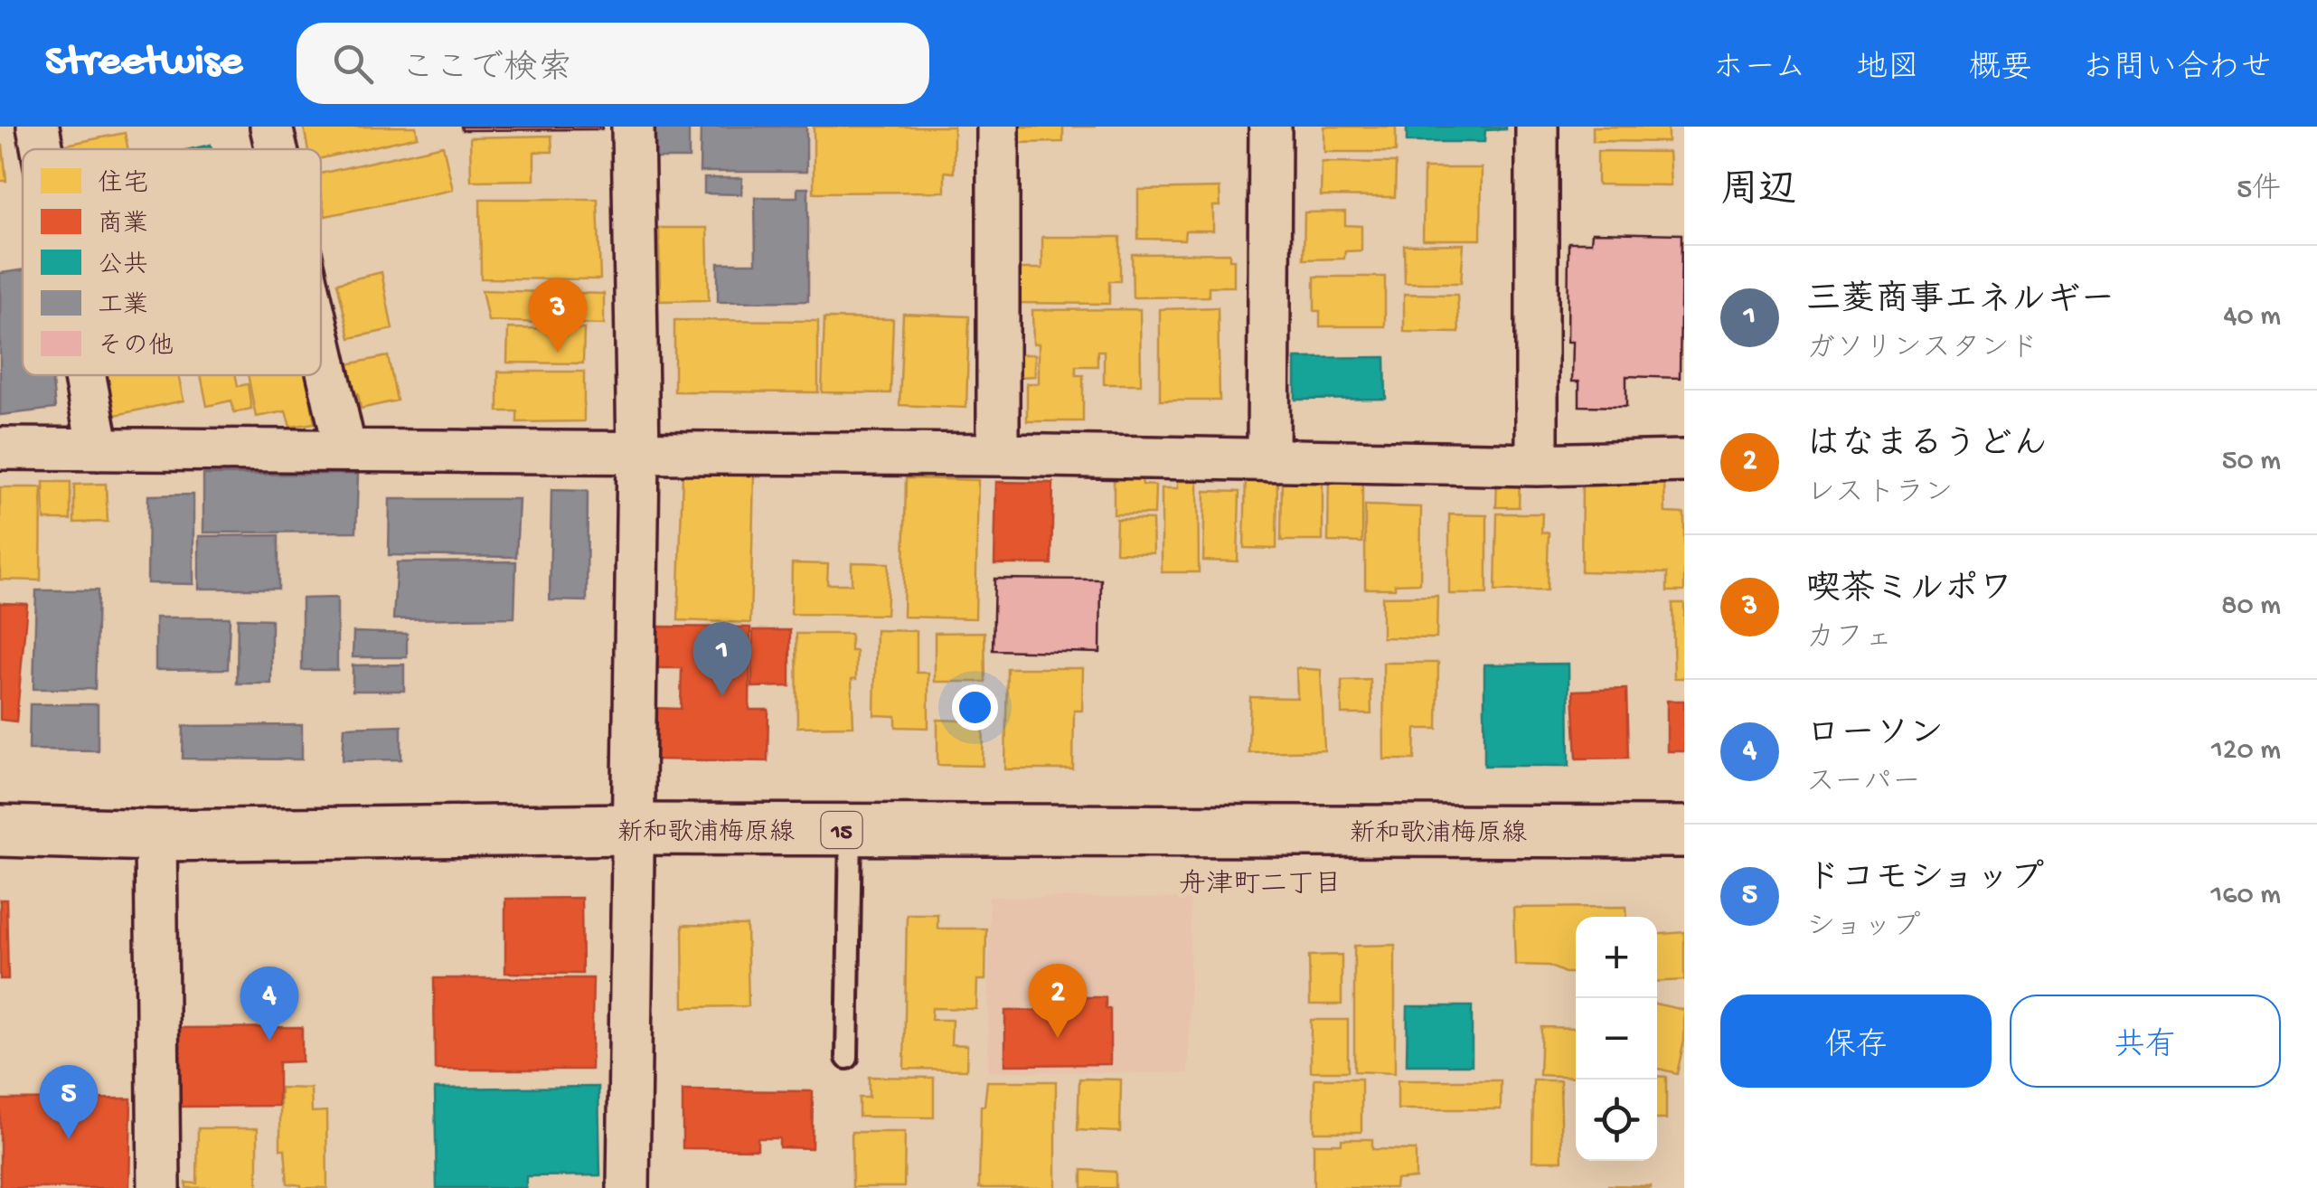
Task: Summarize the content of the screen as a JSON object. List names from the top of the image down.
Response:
{
  "streets": {
    "main road": ["新和歌浦梅原線", "15"]
  },
  "districts": ["舟津町二丁目"],
  "legend": [
    "住宅",
    "商業",
    "公共",
    "工業",
    "その他"
  ],
  "page": {
    "header": "Streetwise",
    "search": "ここで検索",
    "nav": [
      "ホーム",
      "地図",
      "概要",
      "お問い合わせ"
    ],
    "heading": ["周辺", "5件"],
    "list": [
      {
        "mark": "1",
        "name": "三菱商事エネルギー",
        "note": "ガソリンスタンド",
        "value": "40 m"
      },
      {
        "mark": "2",
        "name": "はなまるうどん",
        "note": "レストラン",
        "value": "50 m"
      },
      {
        "mark": "3",
        "name": "喫茶ミルポワ",
        "note": "カフェ",
        "value": "80 m"
      },
      {
        "mark": "4",
        "name": "ローソン",
        "note": "スーパー",
        "value": "120 m"
      },
      {
        "mark": "5",
        "name": "ドコモショップ",
        "note": "ショップ",
        "value": "160 m"
      }
    ],
    "pins": [
      "3",
      "1",
      "2",
      "4",
      "5"
    ],
    "map_buttons": ["+", "−"],
    "buttons": ["保存", "共有"]
  }
}
